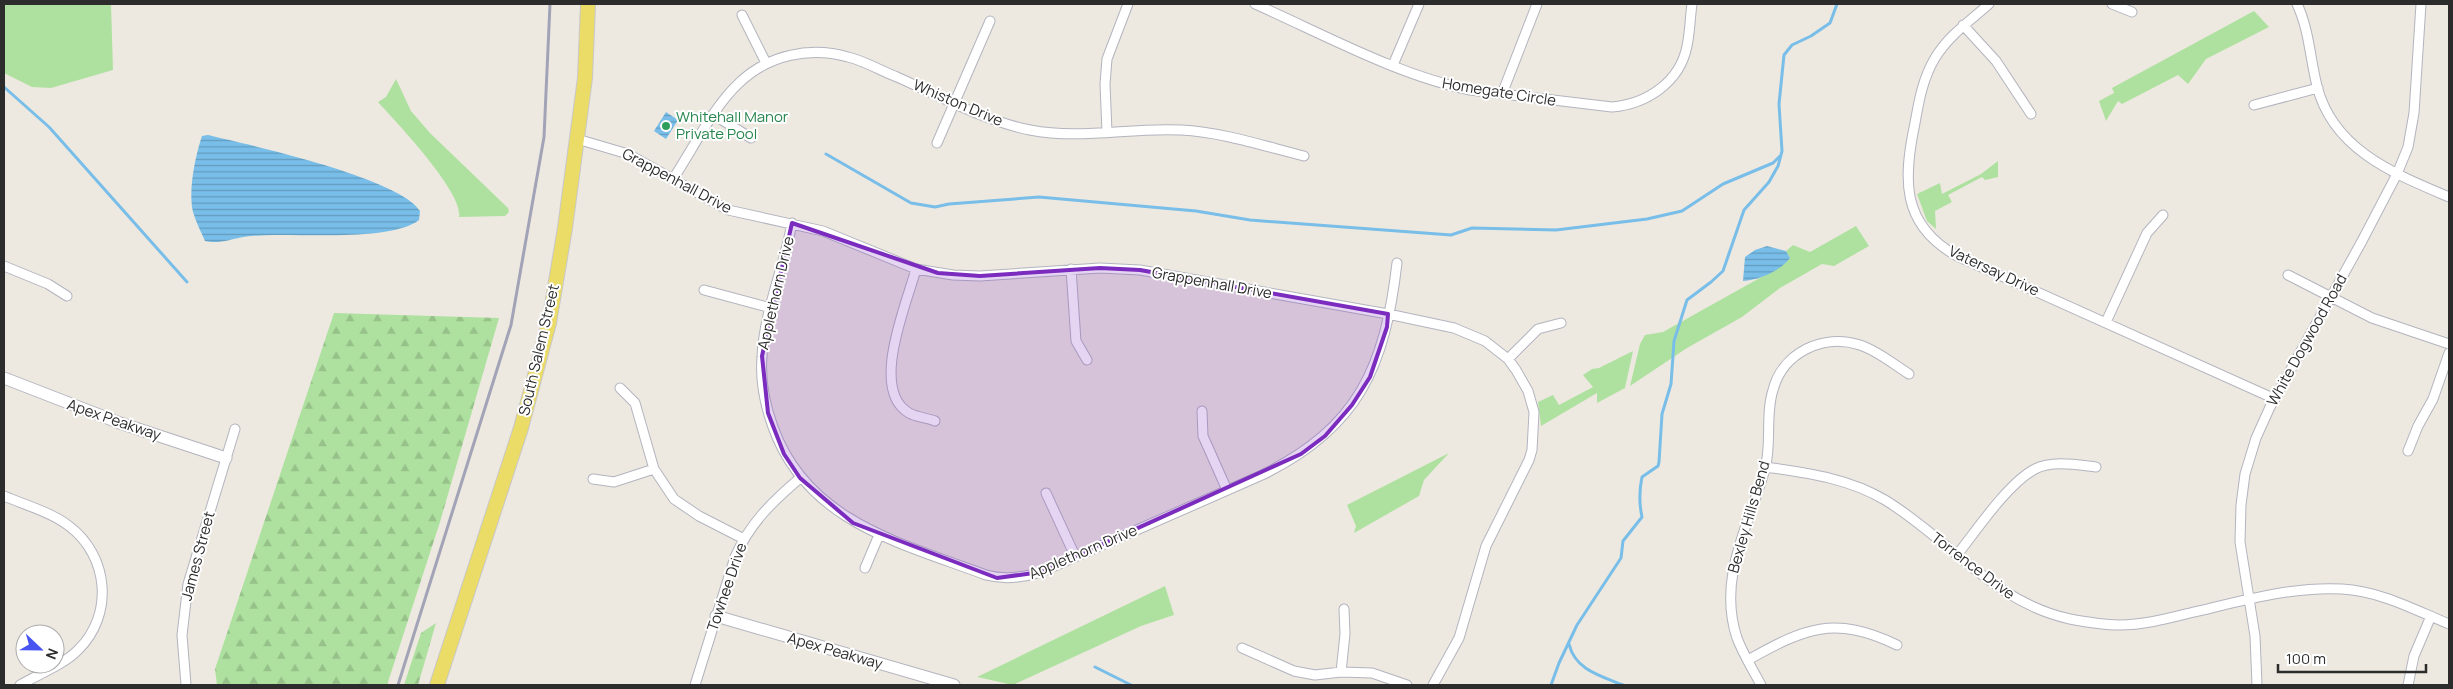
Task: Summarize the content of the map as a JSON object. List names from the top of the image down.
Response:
{
  "streets": {
    "main road": ["South Salem Street", "Apex Peakway"],
    "street": [
      "Homegate Circle",
      "Whiston Drive",
      "Grappenhall Drive",
      "Vatersay Drive",
      "Applethorn Drive",
      "White Dogwood Road",
      "Bexley Hills Bend",
      "James Street",
      "Torrence Drive",
      "Towhee Drive"
    ]
  },
  "crossings": [
    ["Whiston Drive", "Grappenhall Drive"],
    ["Grappenhall Drive", "Applethorn Drive"],
    ["Grappenhall Drive", "South Salem Street"],
    ["Vatersay Drive", "White Dogwood Road"],
    ["Applethorn Drive", "Towhee Drive"],
    ["White Dogwood Road", "Torrence Drive"],
    ["Apex Peakway", "James Street"],
    ["Apex Peakway", "Towhee Drive"],
    ["Bexley Hills Bend", "Torrence Drive"]
  ],
  "places": ["Whitehall Manor Private Pool"],
  "scale_bar": "100 m",
  "north": "right"
}
